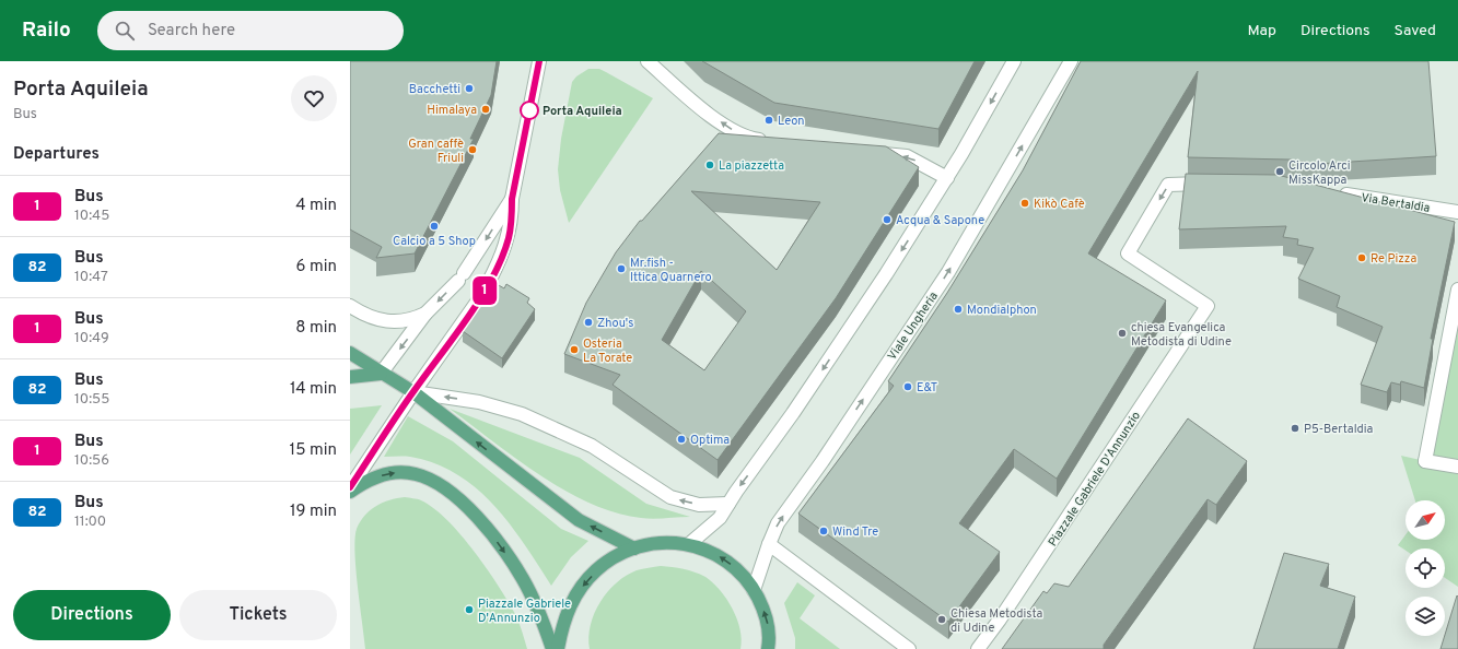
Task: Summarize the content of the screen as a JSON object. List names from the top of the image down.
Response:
{
  "streets": {
    "street": ["Via Bertaldia", "Viale Ungheria", "Piazzale Gabriele D'Annunzio"]
  },
  "one_way": ["Piazzale Gabriele D'Annunzio"],
  "places": [
    "Bacchetti",
    "Himalaya",
    "Porta Aquileia",
    "Leon",
    "Gran caffè Friuli",
    "La piazzetta",
    "Circolo Arci MissKappa",
    "Kikò Cafè",
    "Acqua & Sapone",
    "Calcio a 5 Shop",
    "Re Pizza",
    "Mr.fish - Ittica Quarnero",
    "Mondialphon",
    "Zhou's",
    "chiesa Evangelica Metodista di Udine",
    "Osteria La Torate",
    "E&T",
    "P5-Bertaldia",
    "Optima",
    "Wind Tre",
    "Piazzale Gabriele D'Annunzio",
    "Chiesa Metodista di Udine"
  ],
  "lines": ["bus line 1"],
  "north": "top right",
  "page": {
    "header": "Railo",
    "search": "Search here",
    "nav": ["Map", "Directions", "Saved"],
    "heading": [
      ["Porta Aquileia", "Bus"],
      "Departures"
    ],
    "on_map": "1",
    "list": [
      {
        "mark": "1",
        "name": "Bus",
        "note": "10:45",
        "value": "4 min"
      },
      {
        "mark": "82",
        "name": "Bus",
        "note": "10:47",
        "value": "6 min"
      },
      {
        "mark": "1",
        "name": "Bus",
        "note": "10:49",
        "value": "8 min"
      },
      {
        "mark": "82",
        "name": "Bus",
        "note": "10:55",
        "value": "14 min"
      },
      {
        "mark": "1",
        "name": "Bus",
        "note": "10:56",
        "value": "15 min"
      },
      {
        "mark": "82",
        "name": "Bus",
        "note": "11:00",
        "value": "19 min"
      }
    ],
    "buttons": ["Directions", "Tickets"]
  }
}
